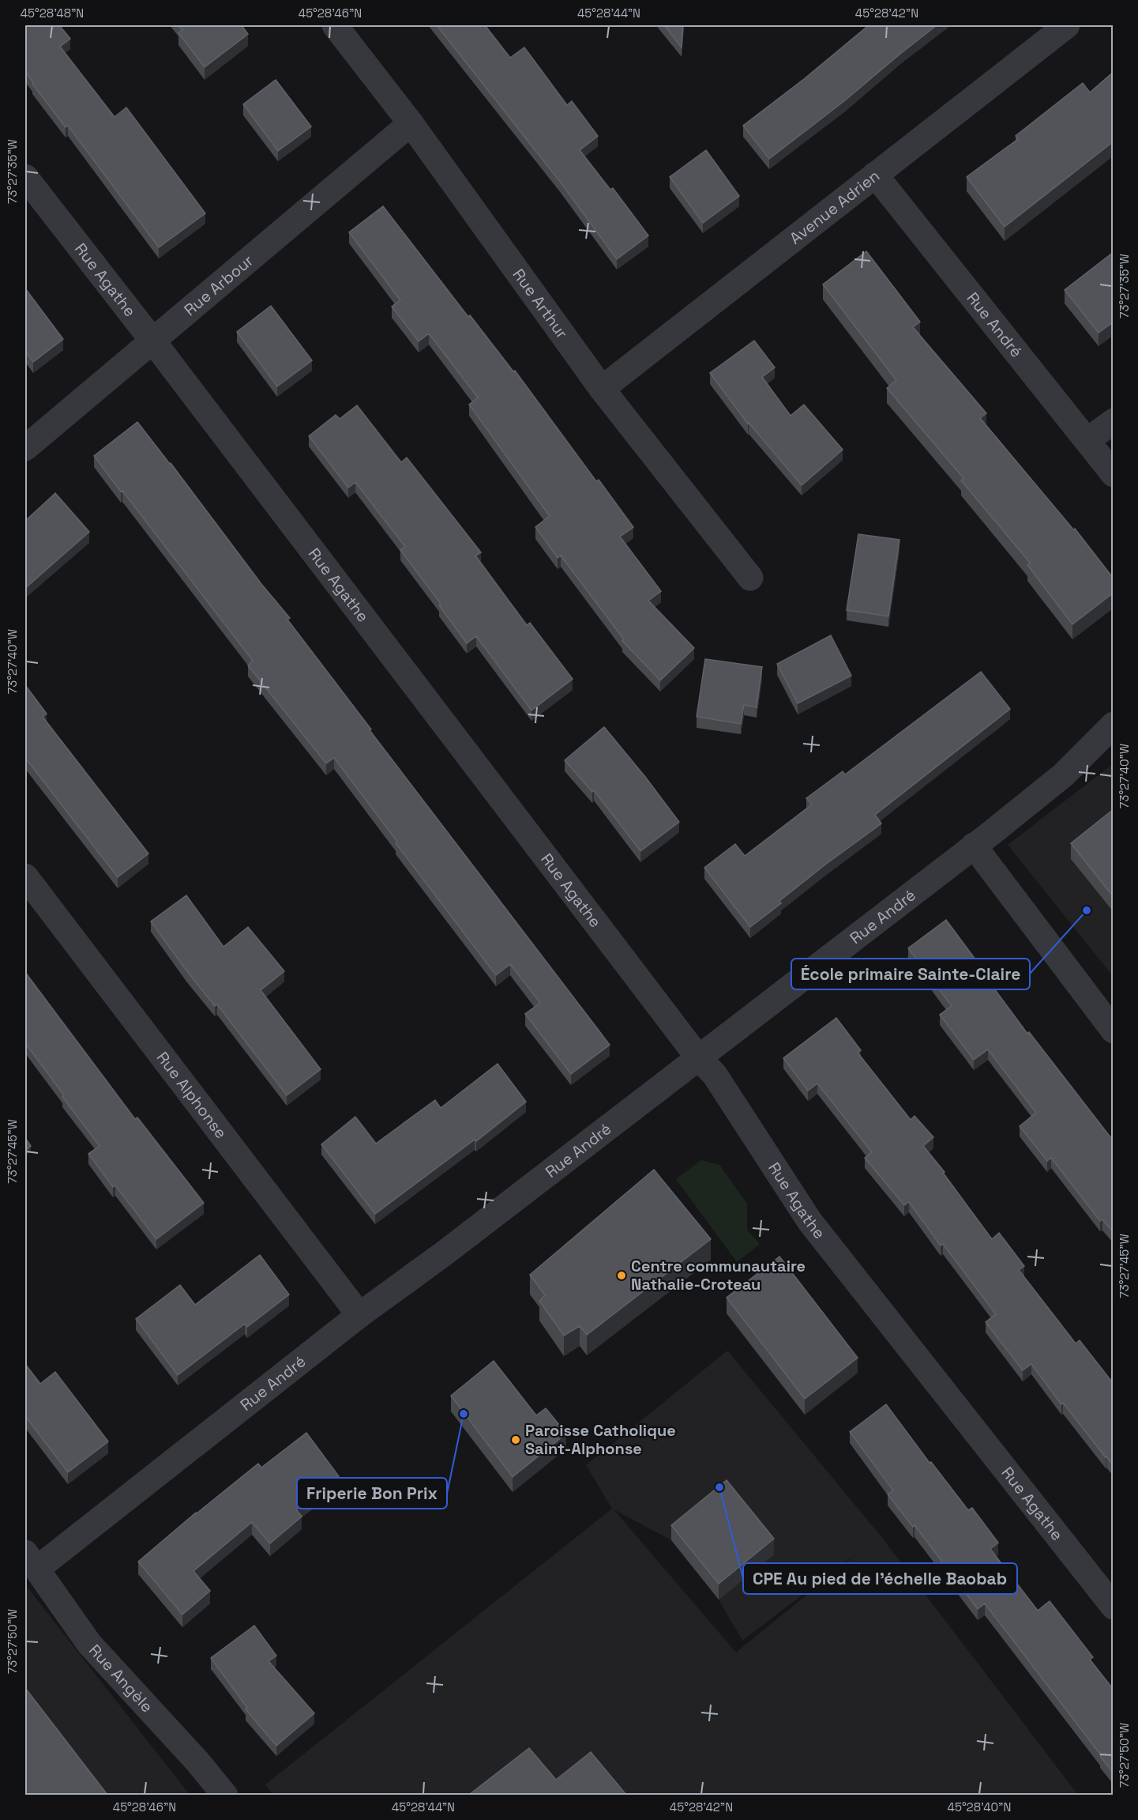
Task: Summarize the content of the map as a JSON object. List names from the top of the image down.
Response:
{
  "streets": {
    "street": [
      "Avenue Adrien",
      "Rue Agathe",
      "Rue Arbour",
      "Rue Arthur",
      "Rue André",
      "Rue Alphonse",
      "Rue Angèle"
    ]
  },
  "crossings": [
    ["Avenue Adrien", "Rue Arthur"],
    ["Avenue Adrien", "Rue André"],
    ["Rue Agathe", "Rue Arbour"],
    ["Rue Agathe", "Rue André"],
    ["Rue Arbour", "Rue Arthur"],
    ["Rue André", "Rue Alphonse"],
    ["Rue André", "Rue Angèle"]
  ],
  "places": [
    "École primaire Sainte-Claire",
    "Centre communautaire Nathalie-Croteau",
    "Friperie Bon Prix",
    "Paroisse Catholique Saint-Alphonse",
    "CPE Au pied de l'échelle Baobab"
  ],
  "coordinates": [
    "45°28'48\"N",
    "45°28'46\"N",
    "45°28'44\"N",
    "45°28'42\"N",
    "73°27'35\"W",
    "73°27'40\"W",
    "73°27'45\"W",
    "73°27'50\"W",
    "45°28'40\"N"
  ]
}
